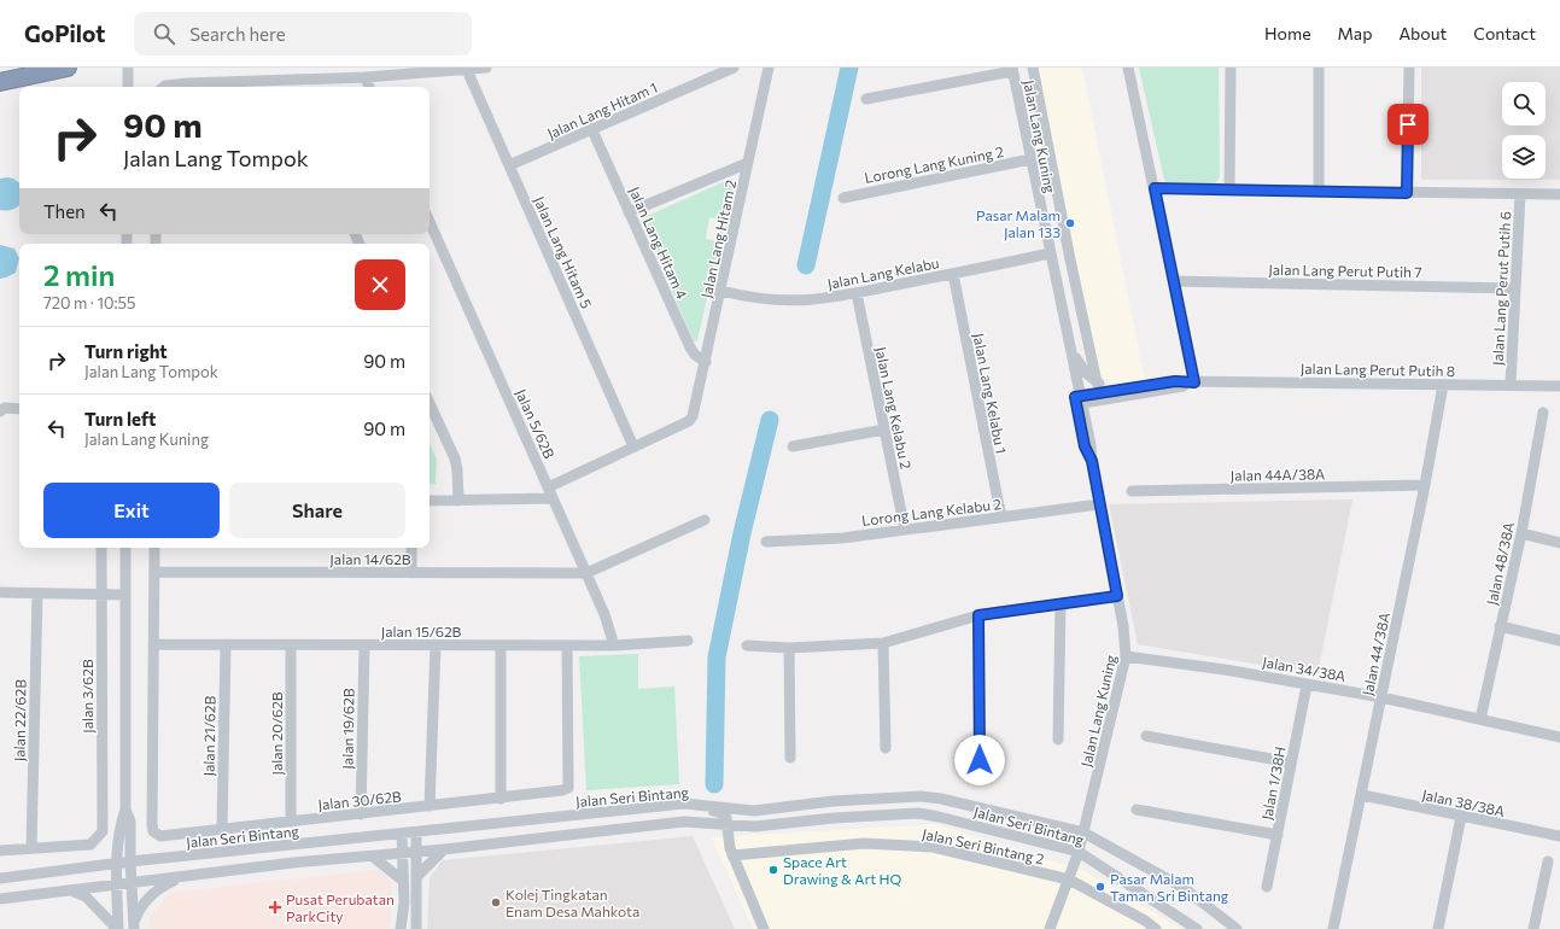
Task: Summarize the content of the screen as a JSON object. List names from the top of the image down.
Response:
{
  "streets": {
    "street": [
      "Jalan Lang Hitam 1",
      "Jalan Lang Kuning",
      "Lorong Lang Kuning 2",
      "Jalan Lang Hitam 2",
      "Jalan Lang Hitam 4",
      "Jalan Lang Hitam 5",
      "Jalan Lang Perut Putih 7",
      "Jalan Lang Kelabu",
      "Jalan Lang Perut Putih 6",
      "Jalan Lang Perut Putih 8",
      "Jalan Lang Kelabu 1",
      "Jalan Lang Kelabu 2",
      "Jalan 5/62B",
      "Jalan 44A/38A",
      "Lorong Lang Kelabu 2",
      "Jalan 14/62B",
      "Jalan 48/38A",
      "Jalan 15/62B",
      "Jalan 44/38A",
      "Jalan 34/38A",
      "Jalan 3/62B",
      "Jalan 22/62B",
      "Jalan 19/62B",
      "Jalan 20/62B",
      "Jalan 21/62B",
      "Jalan 1/38H",
      "Jalan Seri Bintang",
      "Jalan 30/62B",
      "Jalan 38/38A",
      "Jalan Seri Bintang 2"
    ]
  },
  "crossings": [
    ["Jalan Lang Hitam 1", "Jalan Lang Hitam 4"],
    ["Jalan Lang Hitam 1", "Jalan Lang Hitam 5"],
    ["Jalan Lang Kuning", "Lorong Lang Kuning 2"],
    ["Jalan Lang Kuning", "Jalan Lang Kelabu"],
    ["Jalan Lang Kuning", "Jalan Lang Perut Putih 8"],
    ["Jalan Lang Kuning", "Lorong Lang Kelabu 2"],
    ["Jalan Lang Kuning", "Jalan 34/38A"],
    ["Jalan Lang Kuning", "Jalan Seri Bintang"],
    ["Jalan Lang Kuning", "Jalan Seri Bintang 2"],
    ["Jalan Lang Hitam 2", "Jalan Lang Hitam 4"],
    ["Jalan Lang Hitam 2", "Jalan Lang Hitam 5"],
    ["Jalan Lang Hitam 2", "Jalan Lang Kelabu"],
    ["Jalan Lang Perut Putih 7", "Jalan Lang Perut Putih 6"],
    ["Jalan Lang Kelabu", "Jalan Lang Kelabu 1"],
    ["Jalan Lang Kelabu", "Jalan Lang Kelabu 2"],
    ["Jalan Lang Perut Putih 6", "Jalan Lang Perut Putih 8"],
    ["Jalan Lang Perut Putih 8", "Jalan 44/38A"],
    ["Jalan Lang Kelabu 1", "Lorong Lang Kelabu 2"],
    ["Jalan Lang Kelabu 2", "Lorong Lang Kelabu 2"],
    ["Jalan 5/62B", "Jalan 14/62B"],
    ["Jalan 5/62B", "Jalan 15/62B"],
    ["Jalan 44A/38A", "Jalan 44/38A"],
    ["Jalan 48/38A", "Jalan 34/38A"],
    ["Jalan 15/62B", "Jalan 19/62B"],
    ["Jalan 15/62B", "Jalan 20/62B"],
    ["Jalan 15/62B", "Jalan 21/62B"],
    ["Jalan 15/62B", "Jalan 30/62B"],
    ["Jalan 44/38A", "Jalan 34/38A"],
    ["Jalan 44/38A", "Jalan 38/38A"],
    ["Jalan 34/38A", "Jalan 1/38H"],
    ["Jalan 3/62B", "Jalan 22/62B"],
    ["Jalan 19/62B", "Jalan 30/62B"],
    ["Jalan 20/62B", "Jalan 30/62B"],
    ["Jalan 21/62B", "Jalan 30/62B"]
  ],
  "places": {
    "other": [
      "Pasar Malam Jalan 133",
      "Space Art Drawing & Art HQ",
      "Pasar Malam Taman Sri Bintang",
      "Kolej Tingkatan Enam Desa Mahkota"
    ],
    "health": ["Pusat Perubatan ParkCity"]
  },
  "page": {
    "header": "GoPilot",
    "search": "Search here",
    "nav": [
      "Home",
      "Map",
      "About",
      "Contact"
    ],
    "turn": ["90 m", "Jalan Lang Tompok"],
    "then": "Then",
    "heading": ["2 min", "720 m · 10:55"],
    "list": [
      {
        "name": "Turn right",
        "note": "Jalan Lang Tompok",
        "value": "90 m"
      },
      {
        "name": "Turn left",
        "note": "Jalan Lang Kuning",
        "value": "90 m"
      }
    ],
    "buttons": ["Exit", "Share"]
  }
}
